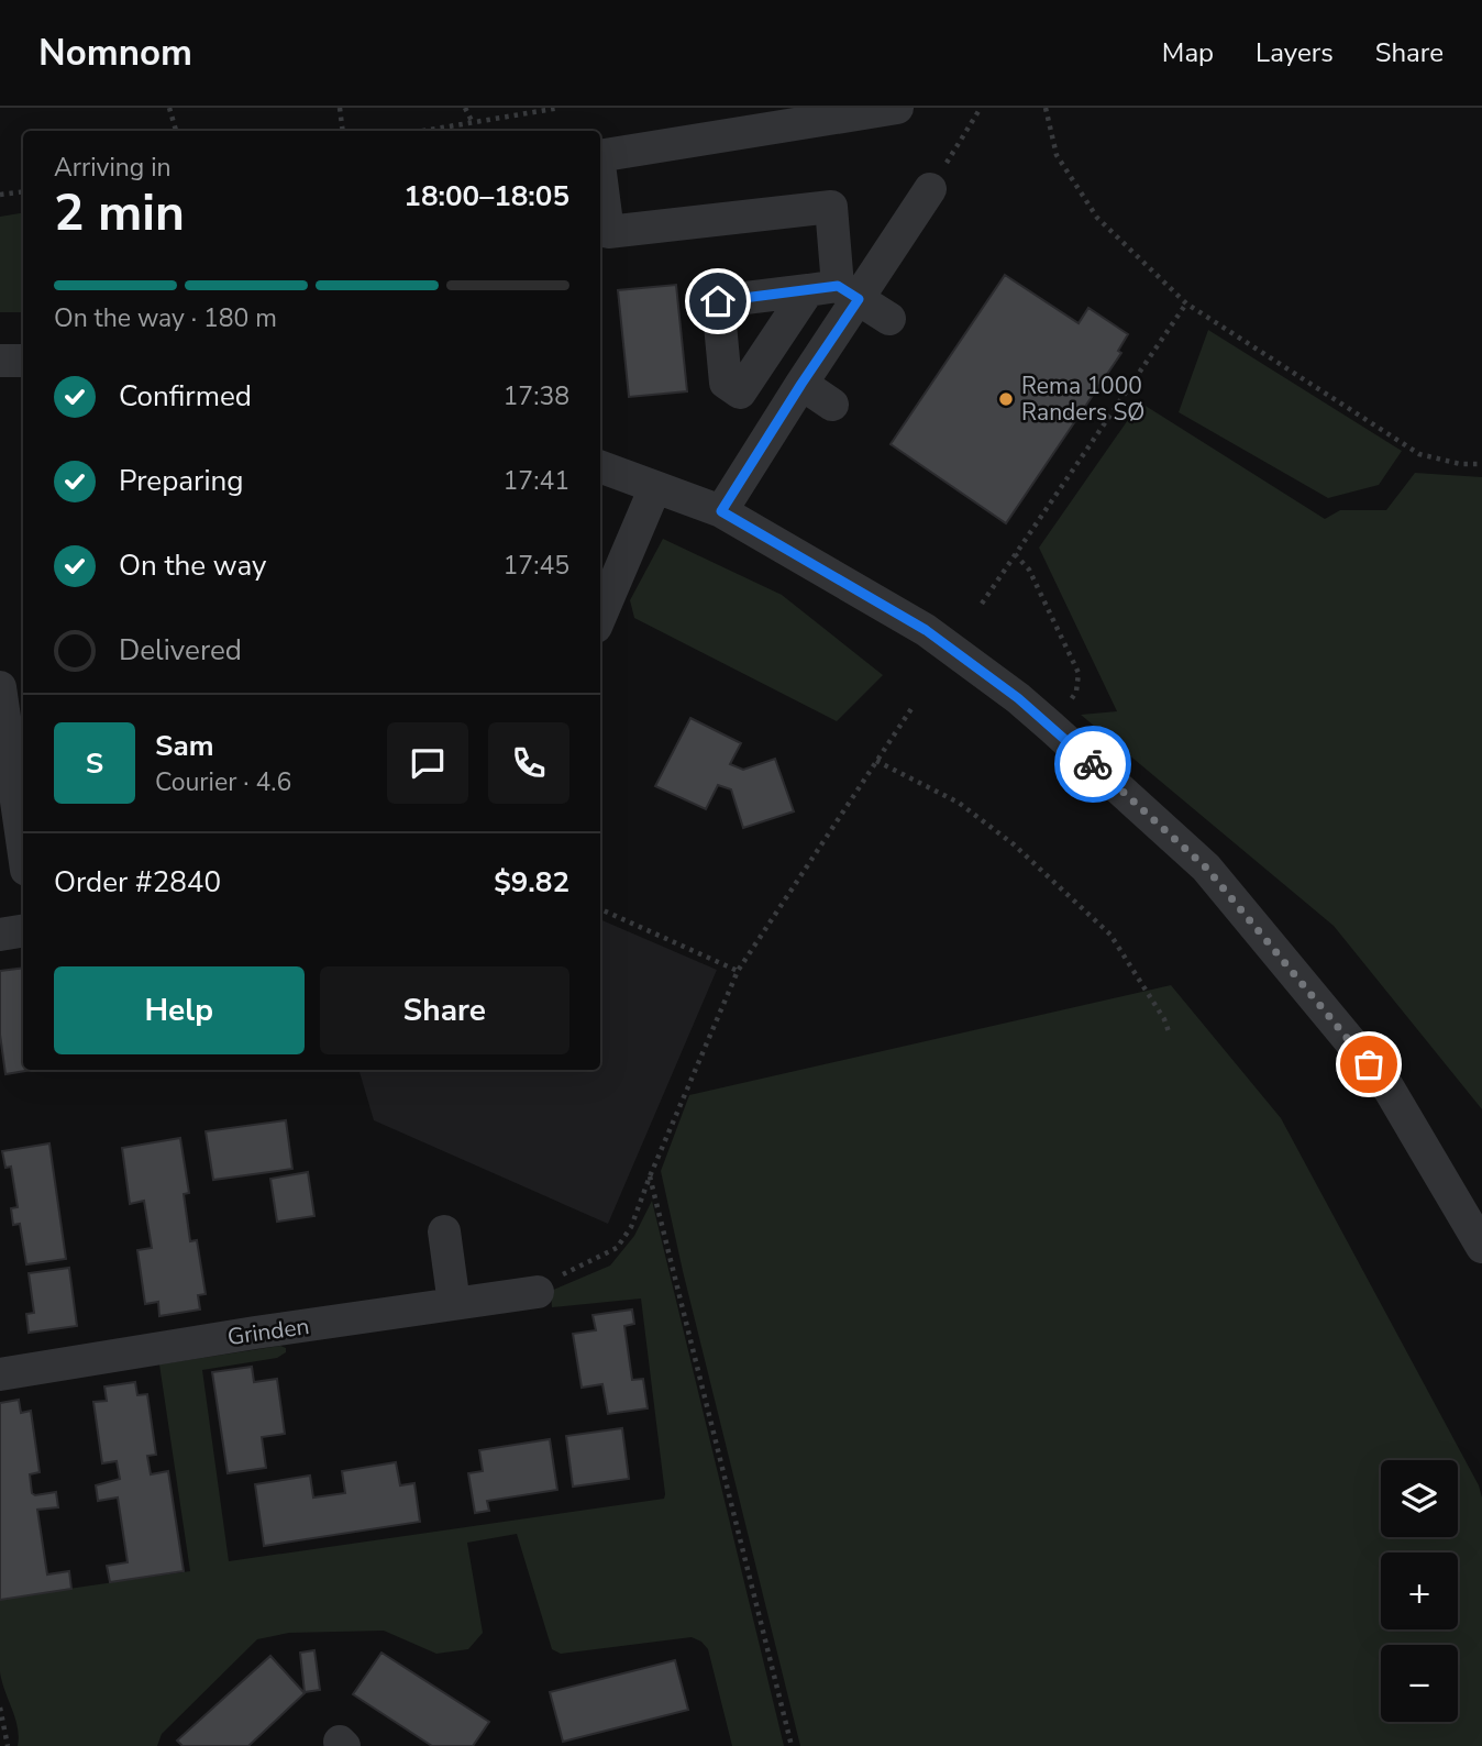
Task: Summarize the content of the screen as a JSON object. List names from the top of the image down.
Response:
{
  "streets": {
    "street": ["Grinden"]
  },
  "places": ["Rema 1000 Randers SØ"],
  "page": {
    "header": "Nomnom",
    "nav": ["Map", "Layers", "Share"],
    "heading": ["2 min", "Arriving in", "18:00–18:05"],
    "panel": [
      "Sam",
      "Courier · 4.6",
      "Order #2840",
      "$9.82"
    ],
    "bar": "On the way · 180 m",
    "list": [
      ["Confirmed", "17:38"],
      ["Preparing", "17:41"],
      ["On the way", "17:45"],
      "Delivered"
    ],
    "round": "S",
    "buttons": ["Help", "Share"],
    "map_buttons": ["+", "−"]
  }
}
